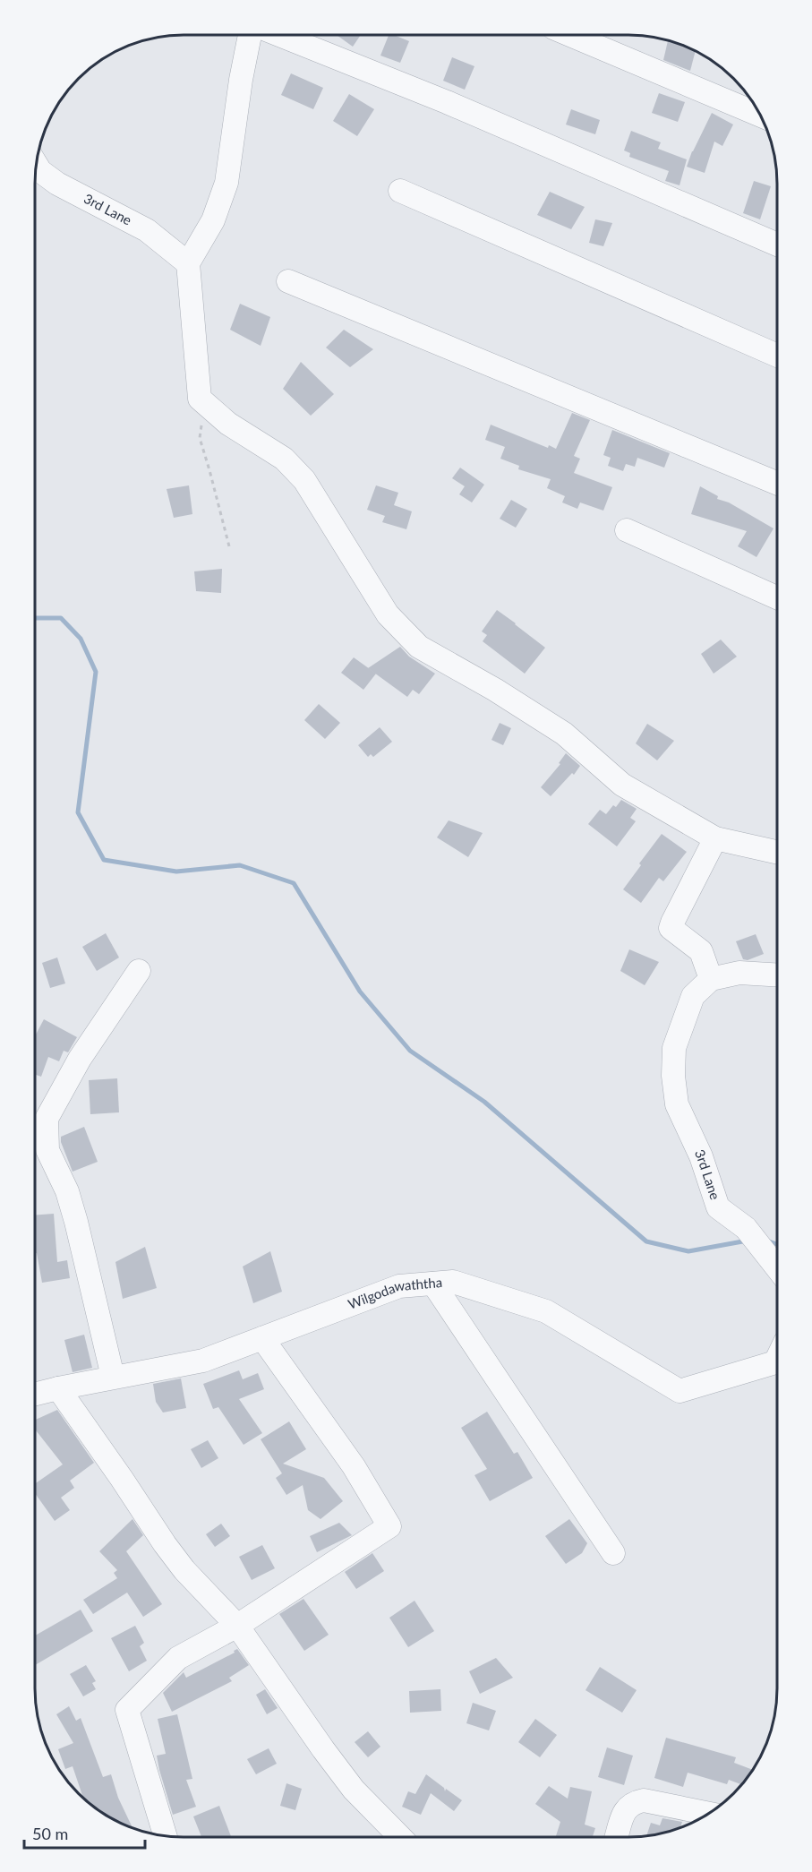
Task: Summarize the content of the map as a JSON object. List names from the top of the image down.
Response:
{
  "streets": {
    "street": ["3rd Lane", "Wilgodawaththa"]
  },
  "scale_bar": "50 m"
}
